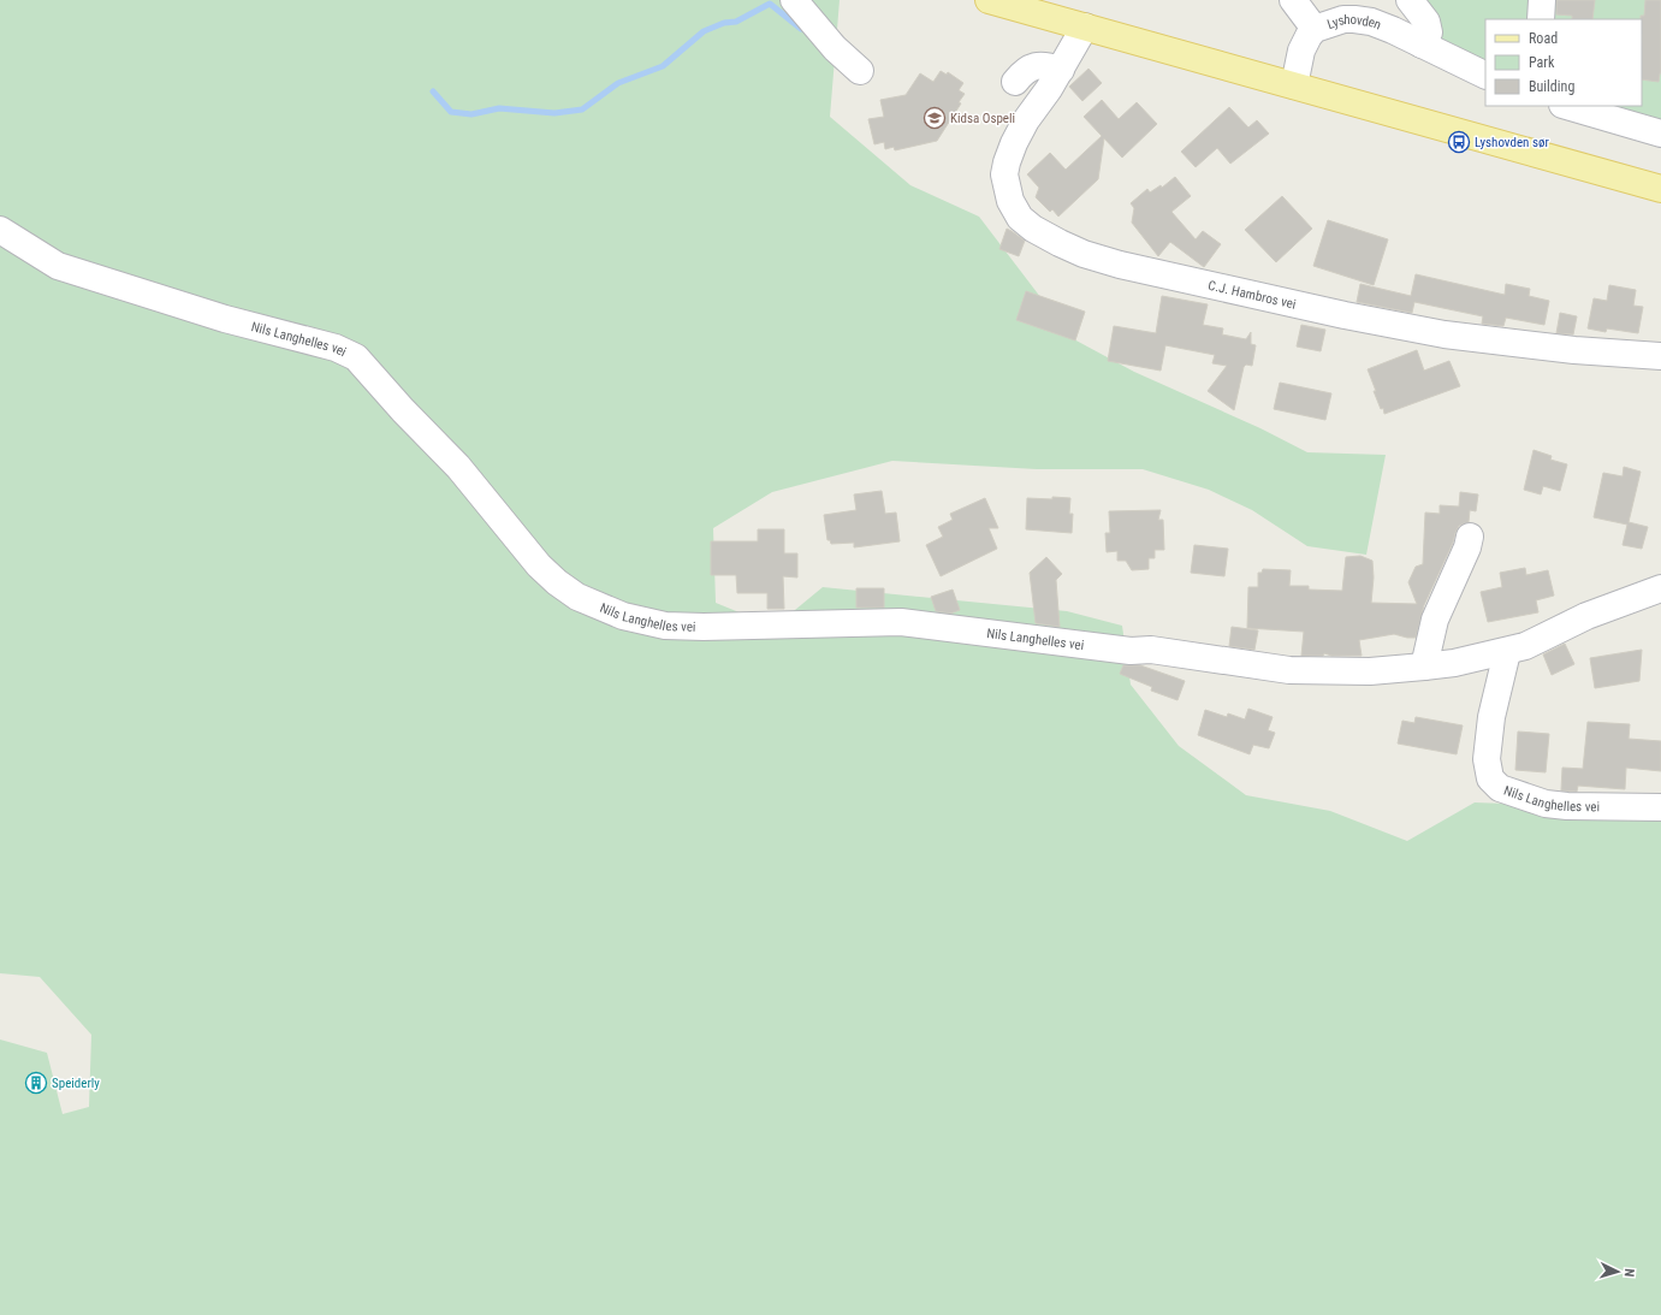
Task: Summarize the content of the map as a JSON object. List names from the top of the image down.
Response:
{
  "streets": {
    "street": ["Lyshovden", "C.J. Hambros vei", "Nils Langhelles vei"]
  },
  "places": {
    "school or university": ["Kidsa Ospeli"],
    "bus stop": ["Lyshovden sør"],
    "building": ["Speiderly"]
  },
  "legend": ["Road", "Park", "Building"],
  "north": "right"
}
